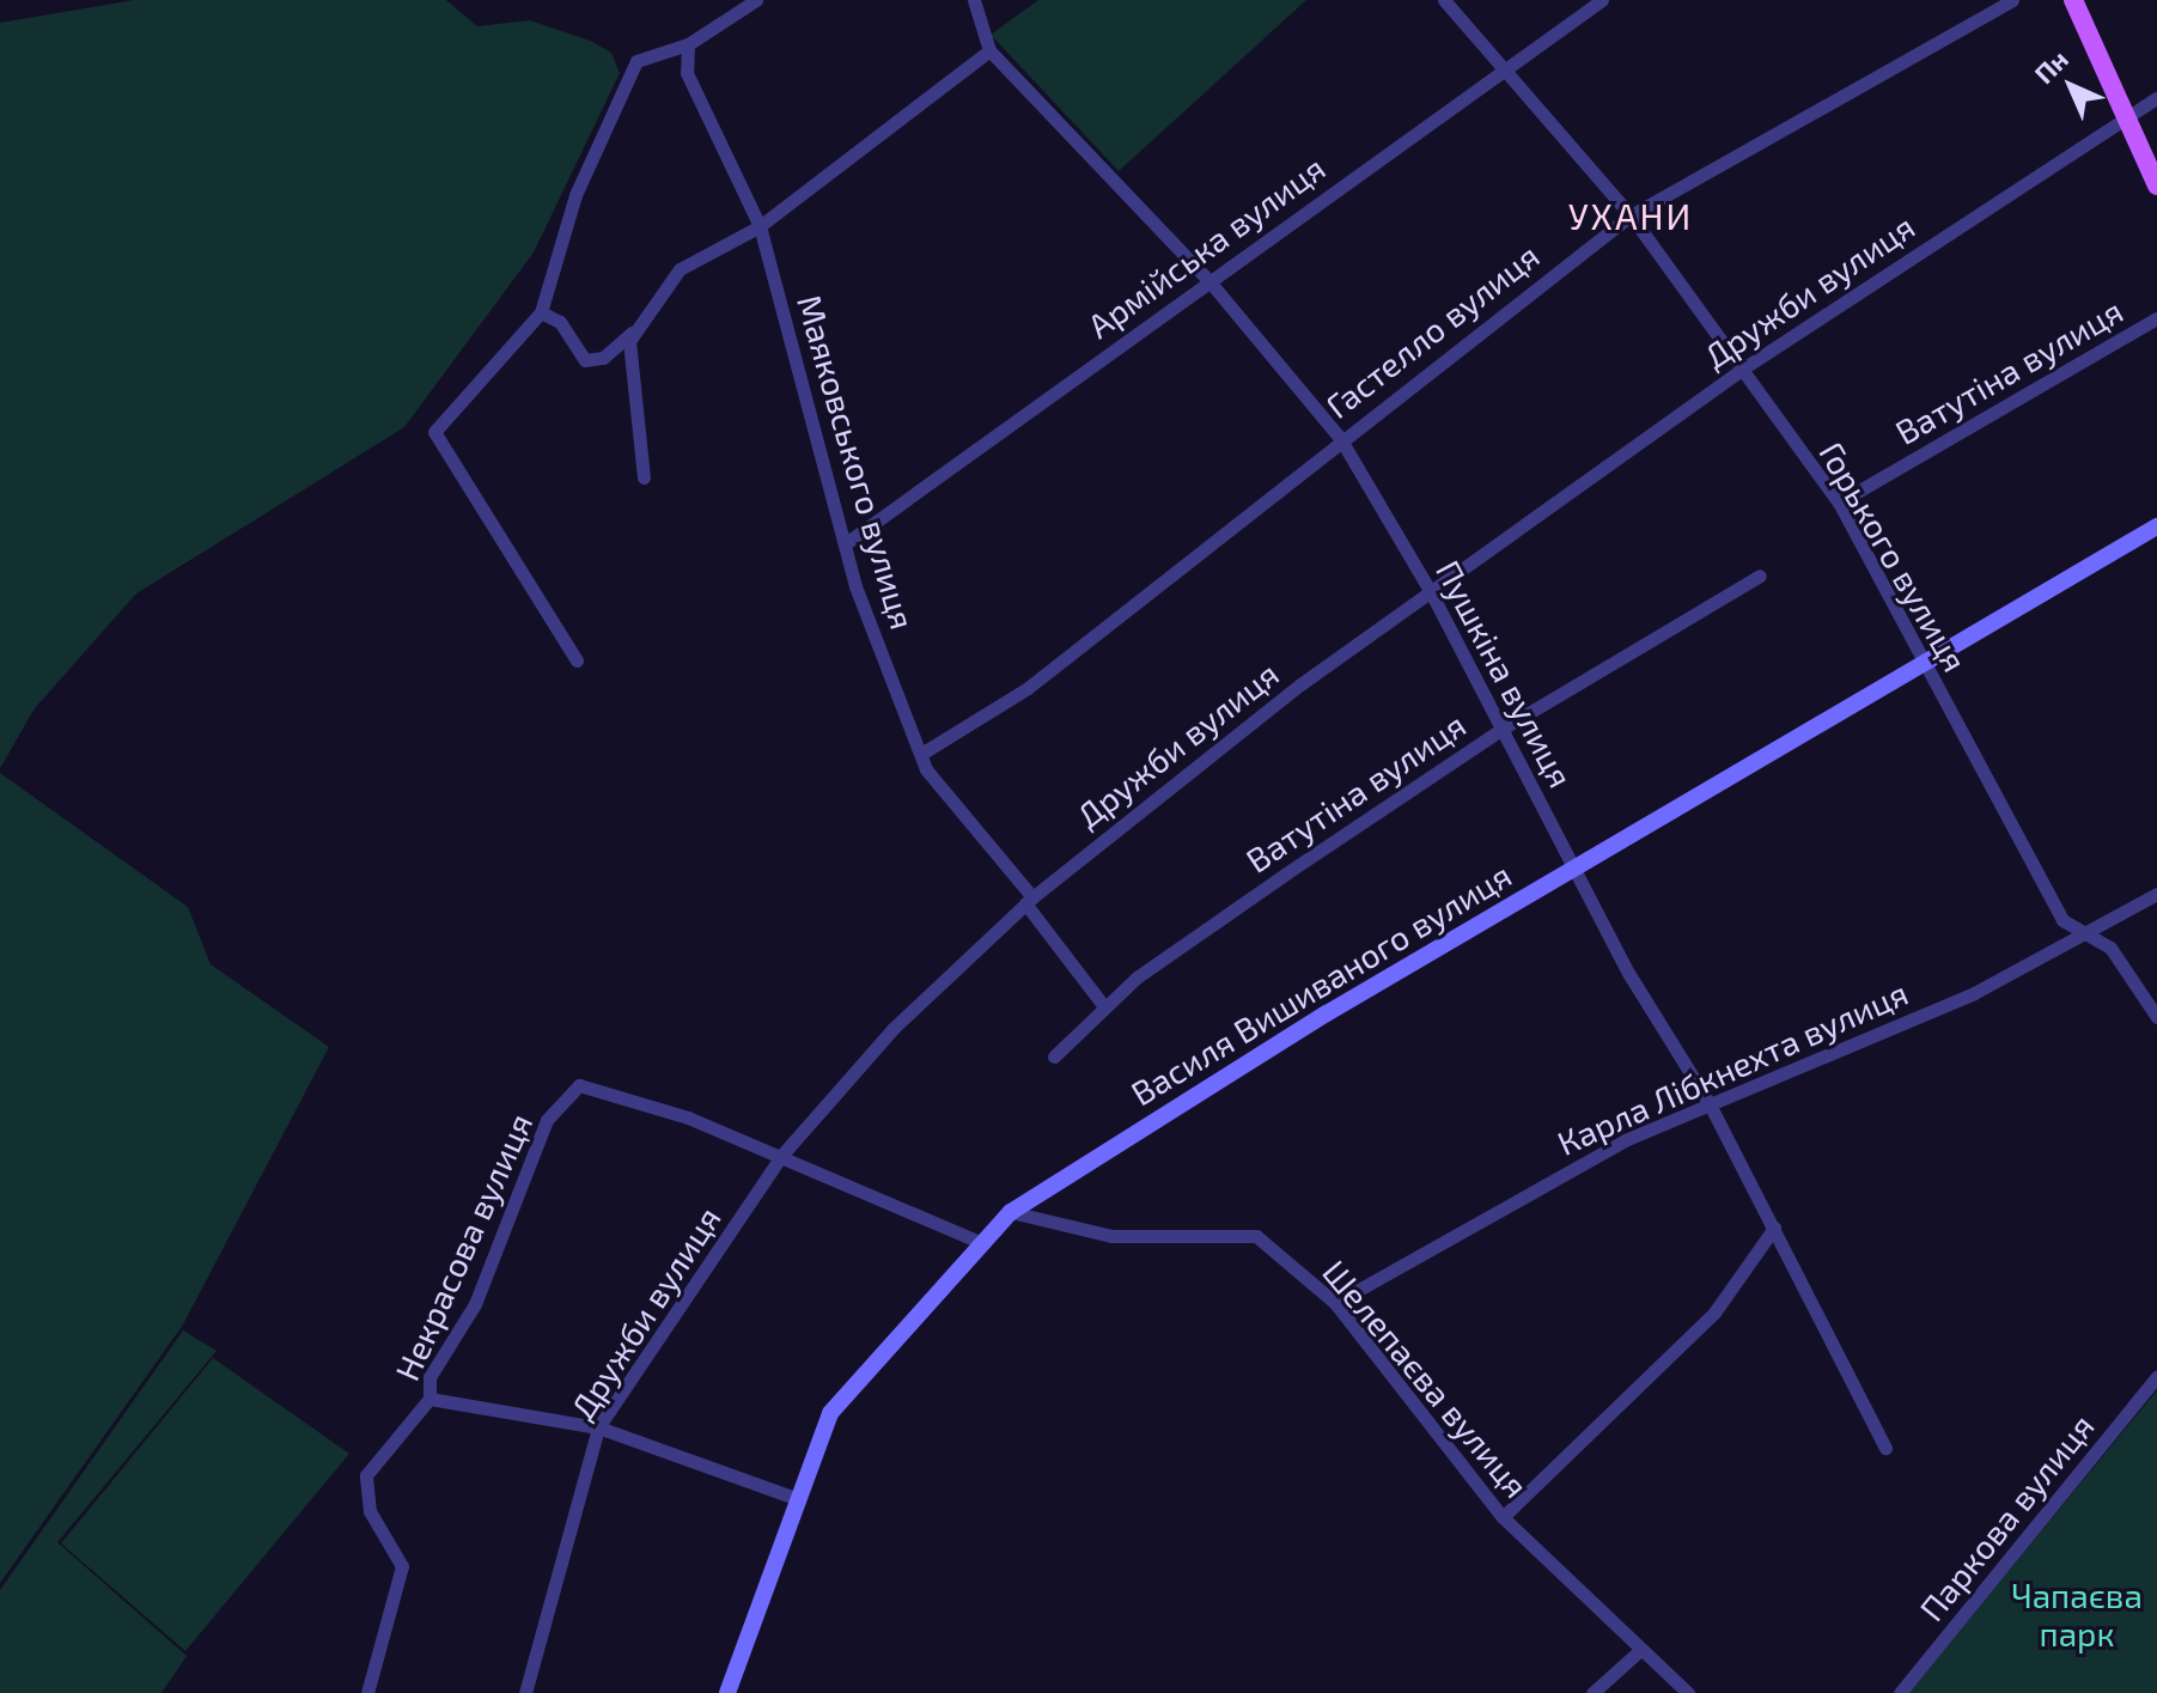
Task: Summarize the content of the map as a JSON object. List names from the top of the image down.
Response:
{
  "streets": {
    "street": [
      "Армійська вулиця",
      "Дружби вулиця",
      "Гастелло вулиця",
      "Ватутіна вулиця",
      "Маяковського вулиця",
      "Горького вулиця",
      "Пушкіна вулиця",
      "Василя Вишиваного вулиця",
      "Карла Лібкнехта вулиця",
      "Некрасова вулиця",
      "Шелепаєва вулиця",
      "Паркова вулиця"
    ]
  },
  "crossings": [
    ["Армійська вулиця", "Маяковського вулиця"],
    ["Армійська вулиця", "Горького вулиця"],
    ["Армійська вулиця", "Пушкіна вулиця"],
    ["Дружби вулиця", "Маяковського вулиця"],
    ["Дружби вулиця", "Горького вулиця"],
    ["Дружби вулиця", "Пушкіна вулиця"],
    ["Дружби вулиця", "Некрасова вулиця"],
    ["Гастелло вулиця", "Маяковського вулиця"],
    ["Гастелло вулиця", "Горького вулиця"],
    ["Гастелло вулиця", "Пушкіна вулиця"],
    ["Ватутіна вулиця", "Маяковського вулиця"],
    ["Ватутіна вулиця", "Горького вулиця"],
    ["Ватутіна вулиця", "Пушкіна вулиця"],
    ["Горького вулиця", "Василя Вишиваного вулиця"],
    ["Горького вулиця", "Карла Лібкнехта вулиця"],
    ["Пушкіна вулиця", "Василя Вишиваного вулиця"],
    ["Пушкіна вулиця", "Карла Лібкнехта вулиця"],
    ["Василя Вишиваного вулиця", "Шелепаєва вулиця"],
    ["Карла Лібкнехта вулиця", "Шелепаєва вулиця"]
  ],
  "districts": ["УХАНИ"],
  "parks": ["Чапаєва парк"],
  "north": "top left"
}
